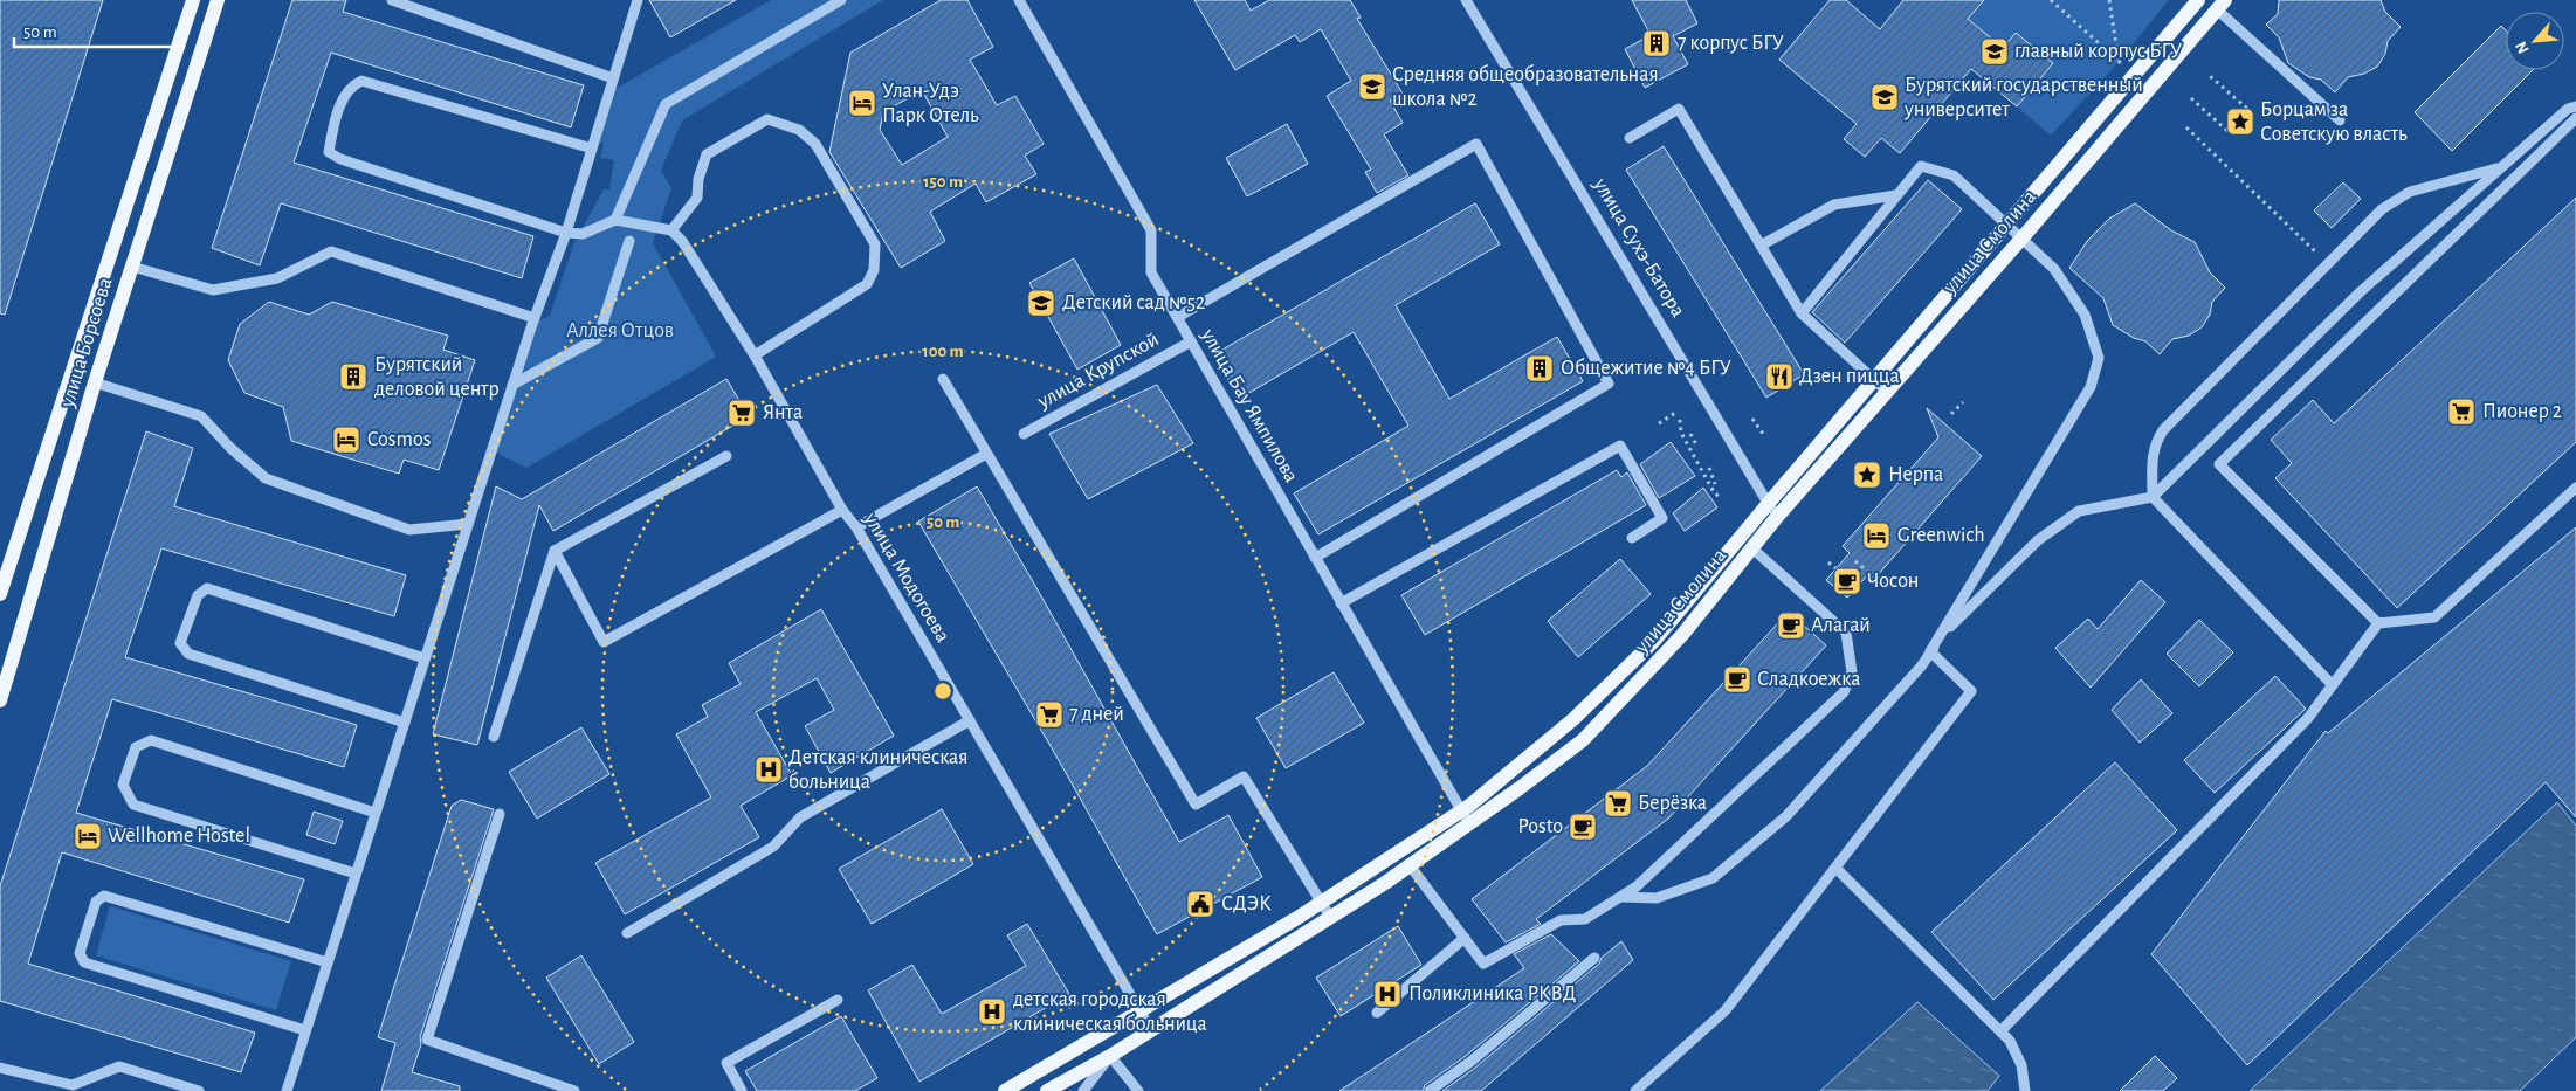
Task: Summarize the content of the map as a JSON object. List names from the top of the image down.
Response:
{
  "streets": {
    "main road": ["улица Смолина", "улица Борсоева"],
    "street": [
      "улица Сухэ-Батора",
      "улица Крупской",
      "улица Бау Ямпилова",
      "улица Модогоева"
    ]
  },
  "crossings": [
    ["улица Смолина", "улица Сухэ-Батора"],
    ["улица Смолина", "улица Бау Ямпилова"],
    ["улица Смолина", "улица Модогоева"],
    ["улица Крупской", "улица Бау Ямпилова"]
  ],
  "parks": ["Аллея Отцов"],
  "places": {
    "building": ["7 корпус БГУ", "Общежитие №4 БГУ", "Бурятский деловой центр"],
    "school or university": [
      "главный корпус БГУ",
      "Средняя общеобразовательная школа №2",
      "Бурятский государственный университет",
      "Детский сад №52"
    ],
    "hotel": [
      "Улан-Удэ Парк Отель",
      "Cosmos",
      "Greenwich",
      "Wellhome Hostel"
    ],
    "place": ["Борцам за Советскую власть", "Нерпа"],
    "restaurant": ["Дзен пицца"],
    "supermarket": [
      "Пионер 2",
      "Янта",
      "7 дней",
      "Берёзка"
    ],
    "cafe": [
      "Чосон",
      "Алагай",
      "Сладкоежка",
      "Posto"
    ],
    "hospital": ["Детская клиническая больница", "Поликлиника РКВД", "детская городская клиническая больница"],
    "public building": ["СДЭК"]
  },
  "scale_bar": "50 m",
  "north": "bottom left",
  "rings": ["150 m", "100 m", "50 m"]
}
